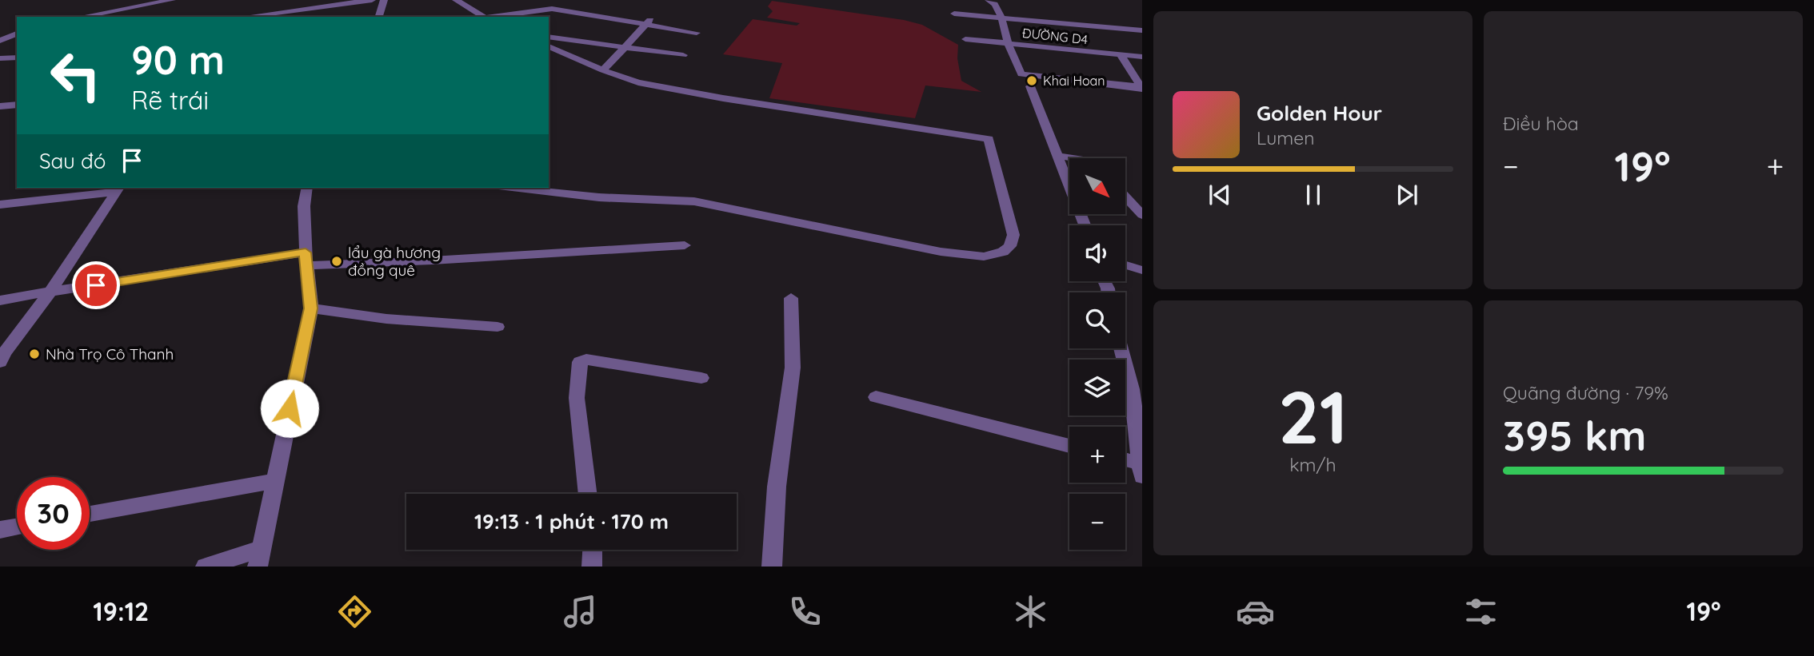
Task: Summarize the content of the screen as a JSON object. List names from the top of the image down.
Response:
{
  "streets": {
    "street": ["ĐƯỜNG D4"]
  },
  "places": ["Khai Hoan", "lẩu gà hương đồng quê", "Nhà Trọ Cô Thanh"],
  "north": "bottom right",
  "page": {
    "tile": [
      "Điều hòa",
      ["21", "km/h"],
      ["Quãng đường · 79%", "395 km"]
    ],
    "turn": ["90 m", "Rẽ trái"],
    "song": ["Golden Hour", "Lumen"],
    "then": "Sau đó",
    "heat": ["−", "19°", "+"],
    "map_buttons": ["+", "−"],
    "limit": "30",
    "trip": "19:13 · 1 phút · 170 m",
    "tabs": ["19:12", "19°"]
  }
}
